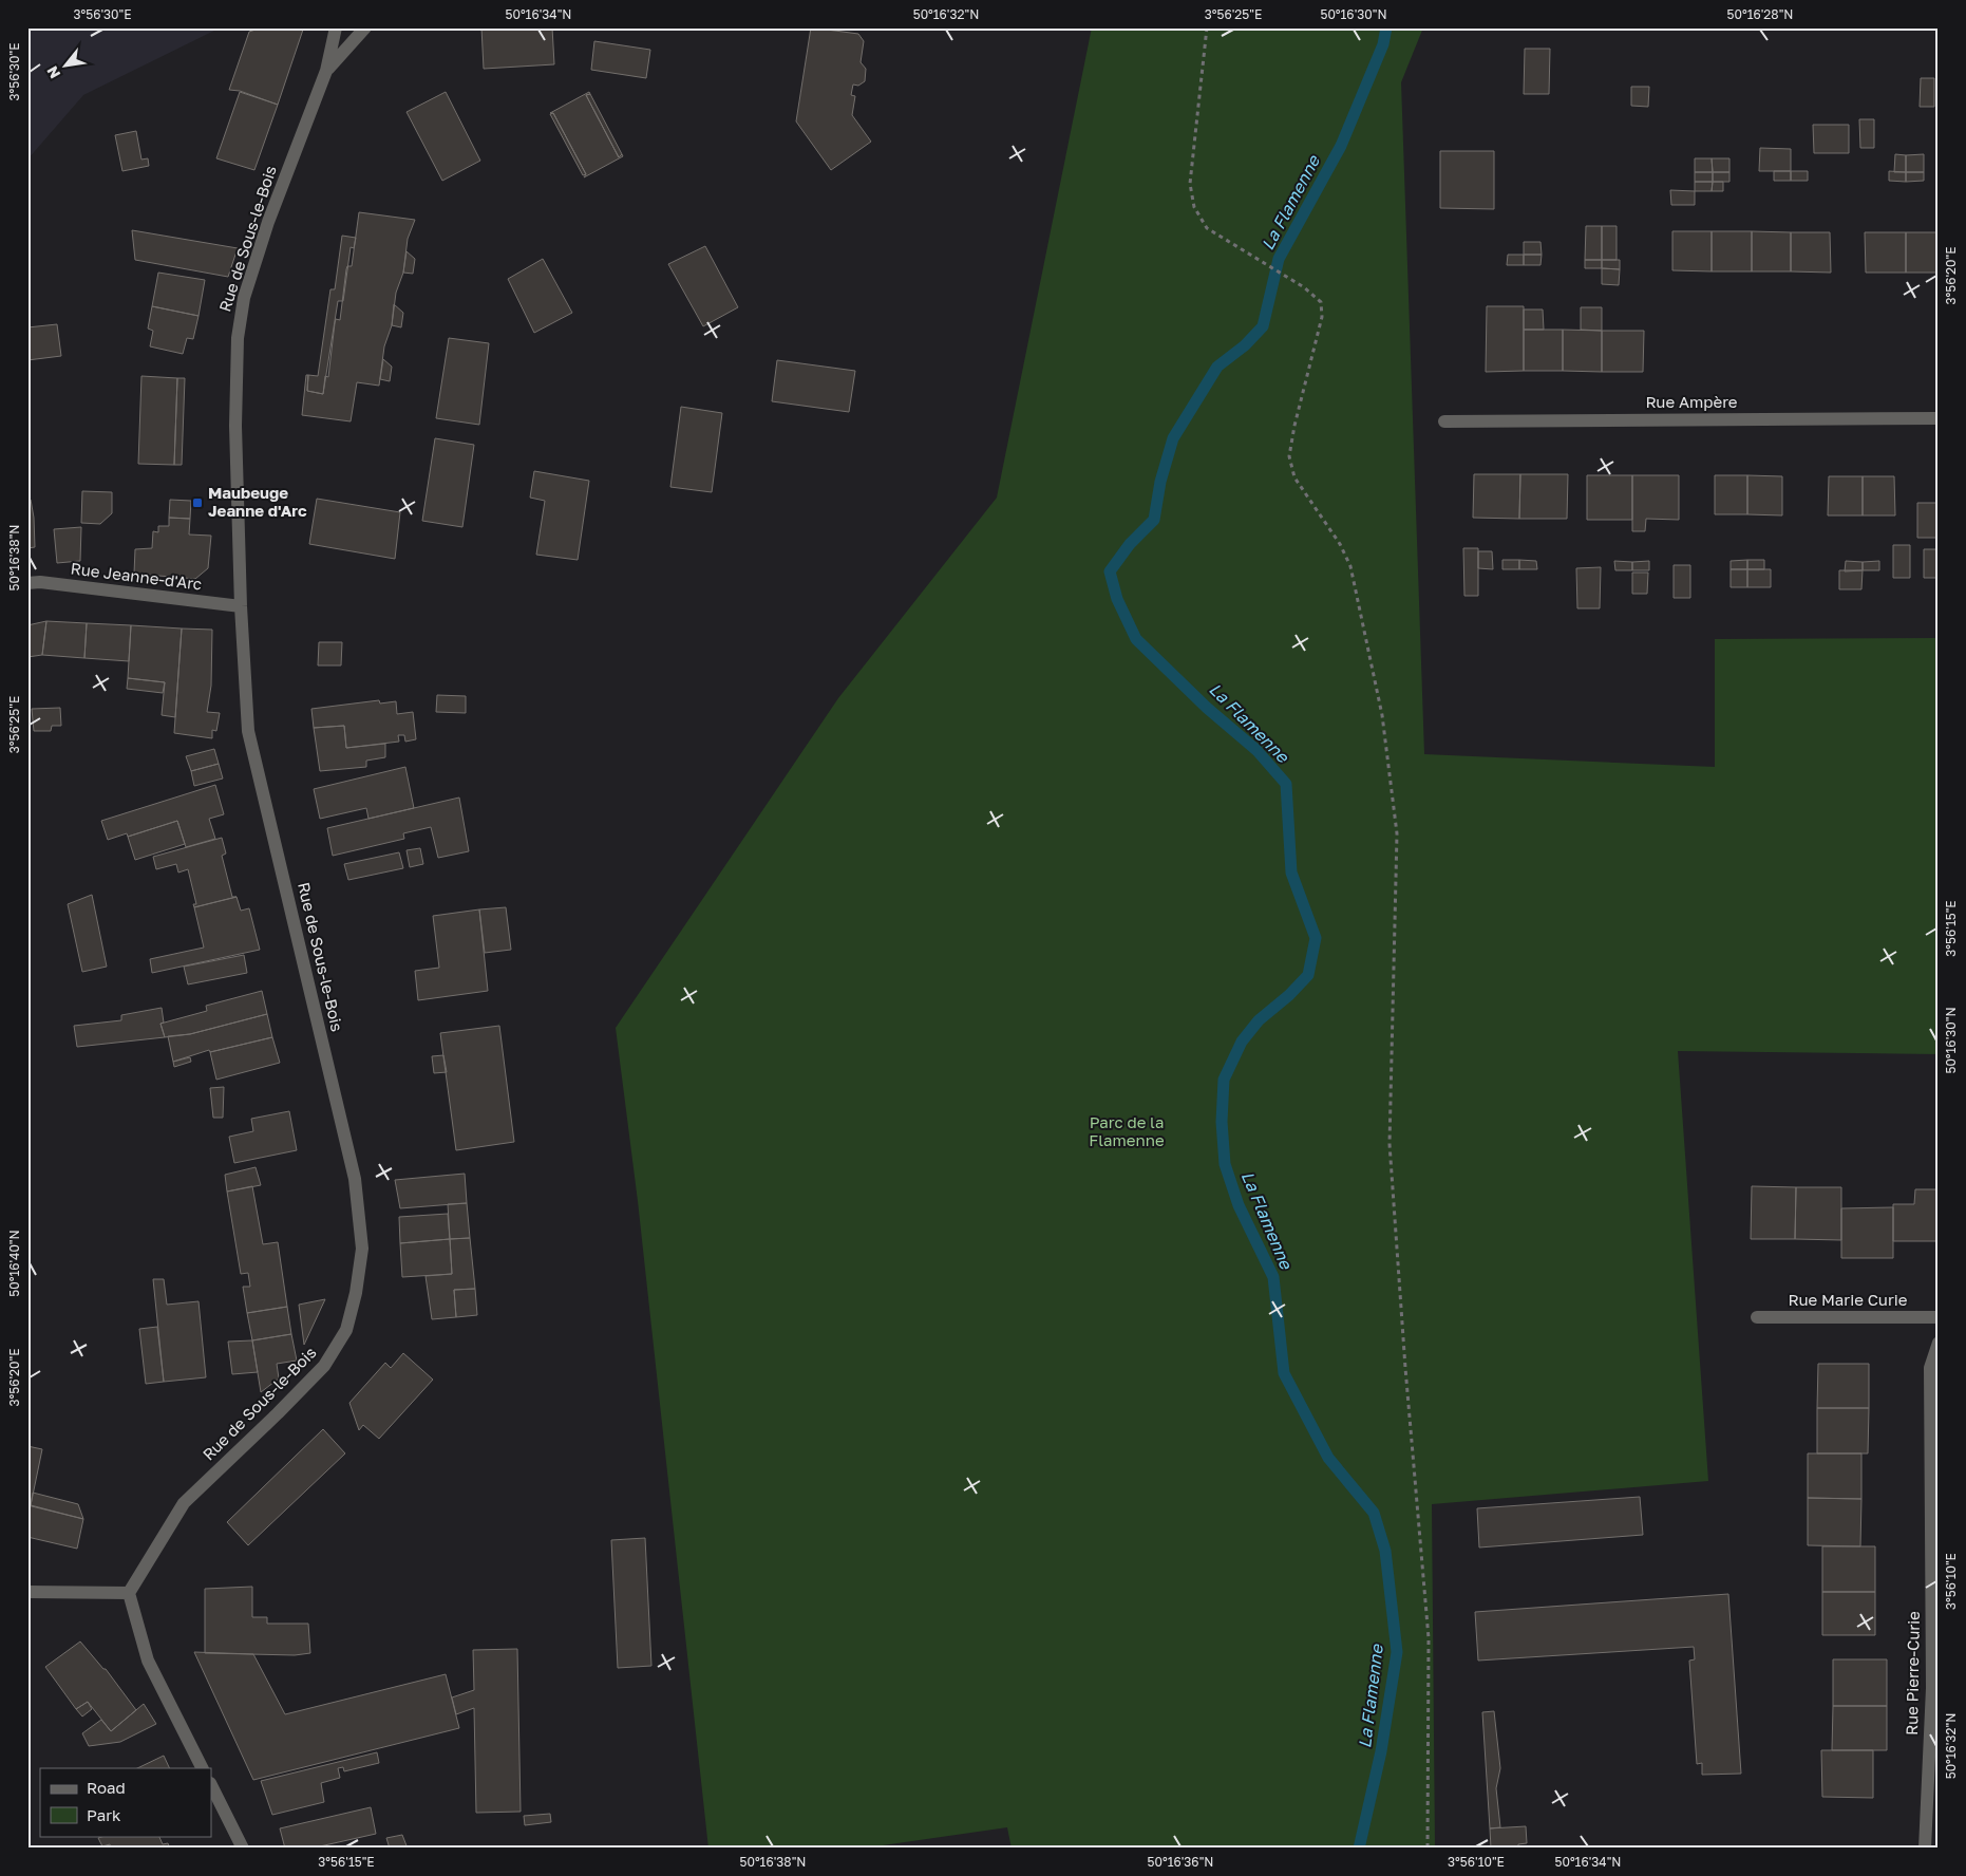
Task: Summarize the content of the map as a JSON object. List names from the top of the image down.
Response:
{
  "streets": {
    "street": [
      "Rue de Sous-le-Bois",
      "Rue Ampère",
      "Rue Jeanne-d'Arc",
      "Rue Marie Curie",
      "Rue Pierre-Curie"
    ]
  },
  "crossings": [
    ["Rue de Sous-le-Bois", "Rue Jeanne-d'Arc"]
  ],
  "water": ["La Flamenne"],
  "parks": ["Parc de la Flamenne"],
  "places": {
    "transit": ["Maubeuge Jeanne d'Arc"]
  },
  "legend": ["Road", "Park"],
  "north": "bottom left",
  "coordinates": [
    "3°56'30\"E",
    "50°16'34\"N",
    "50°16'32\"N",
    "3°56'25\"E",
    "50°16'30\"N",
    "50°16'28\"N",
    "3°56'20\"E",
    "50°16'38\"N",
    "3°56'15\"E",
    "50°16'40\"N",
    "3°56'10\"E",
    "50°16'36\"N"
  ]
}
